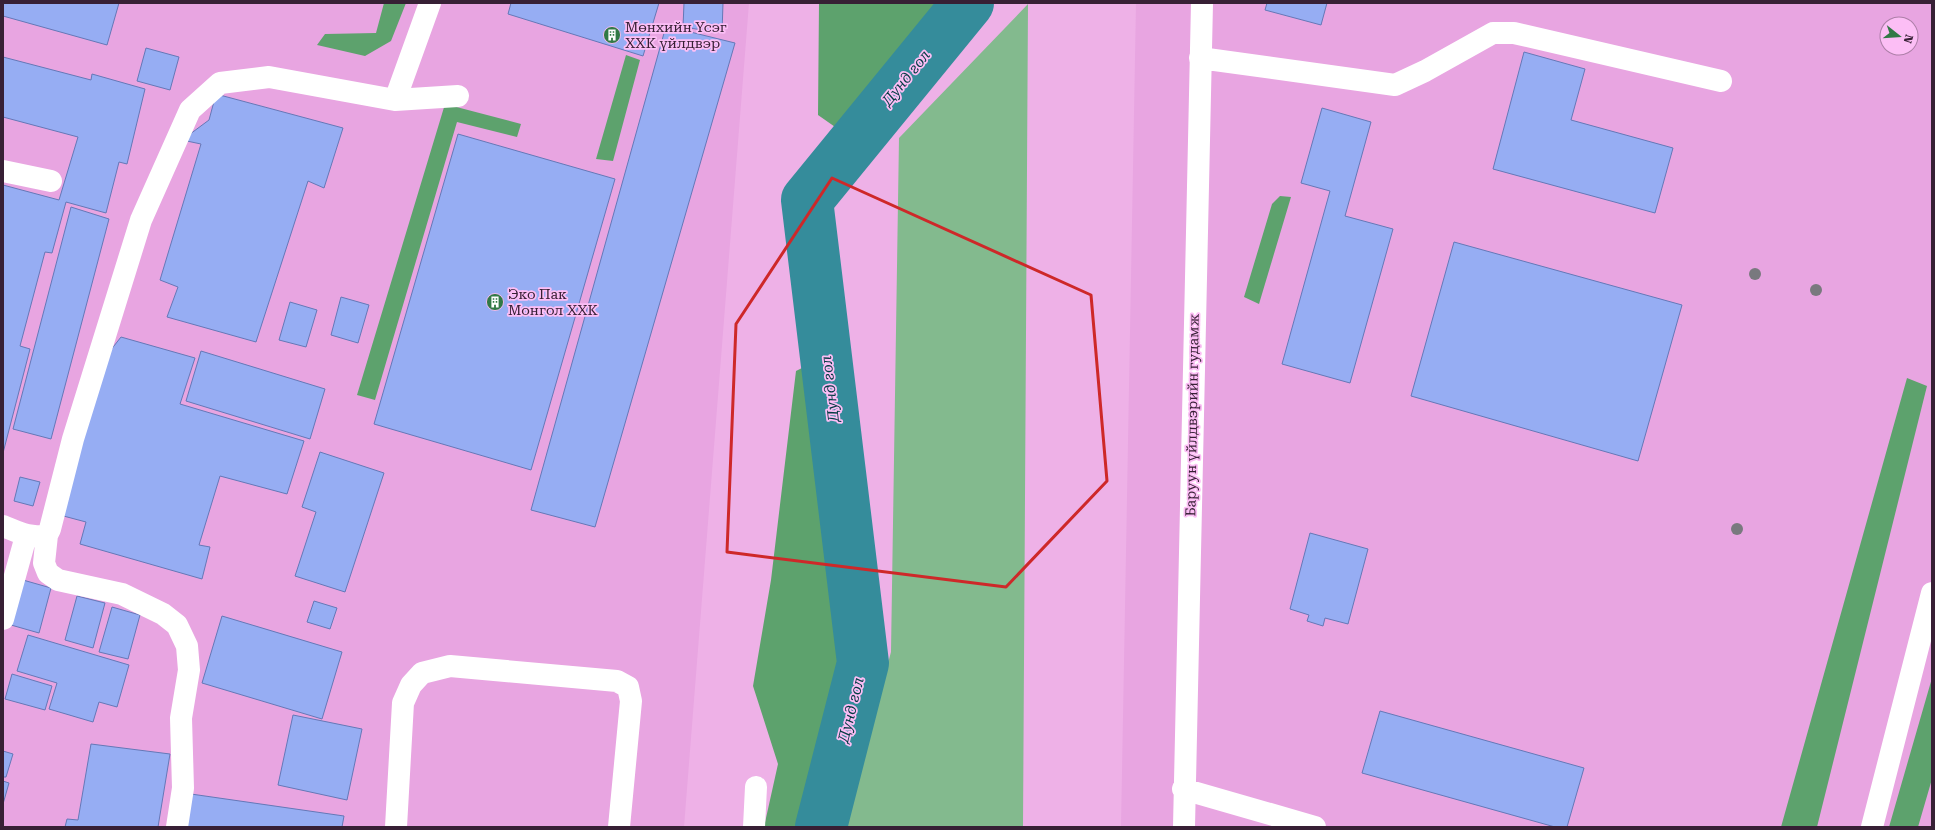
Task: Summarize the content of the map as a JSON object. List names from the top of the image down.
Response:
{
  "streets": {
    "street": ["Баруун үйлдвэрийн гудамж"]
  },
  "water": ["Дунд гол"],
  "places": {
    "building": ["Мөнхийн Үсэг ХХК үйлдвэр", "Эко Пак Монгол ХХК"]
  },
  "north": "right"
}
